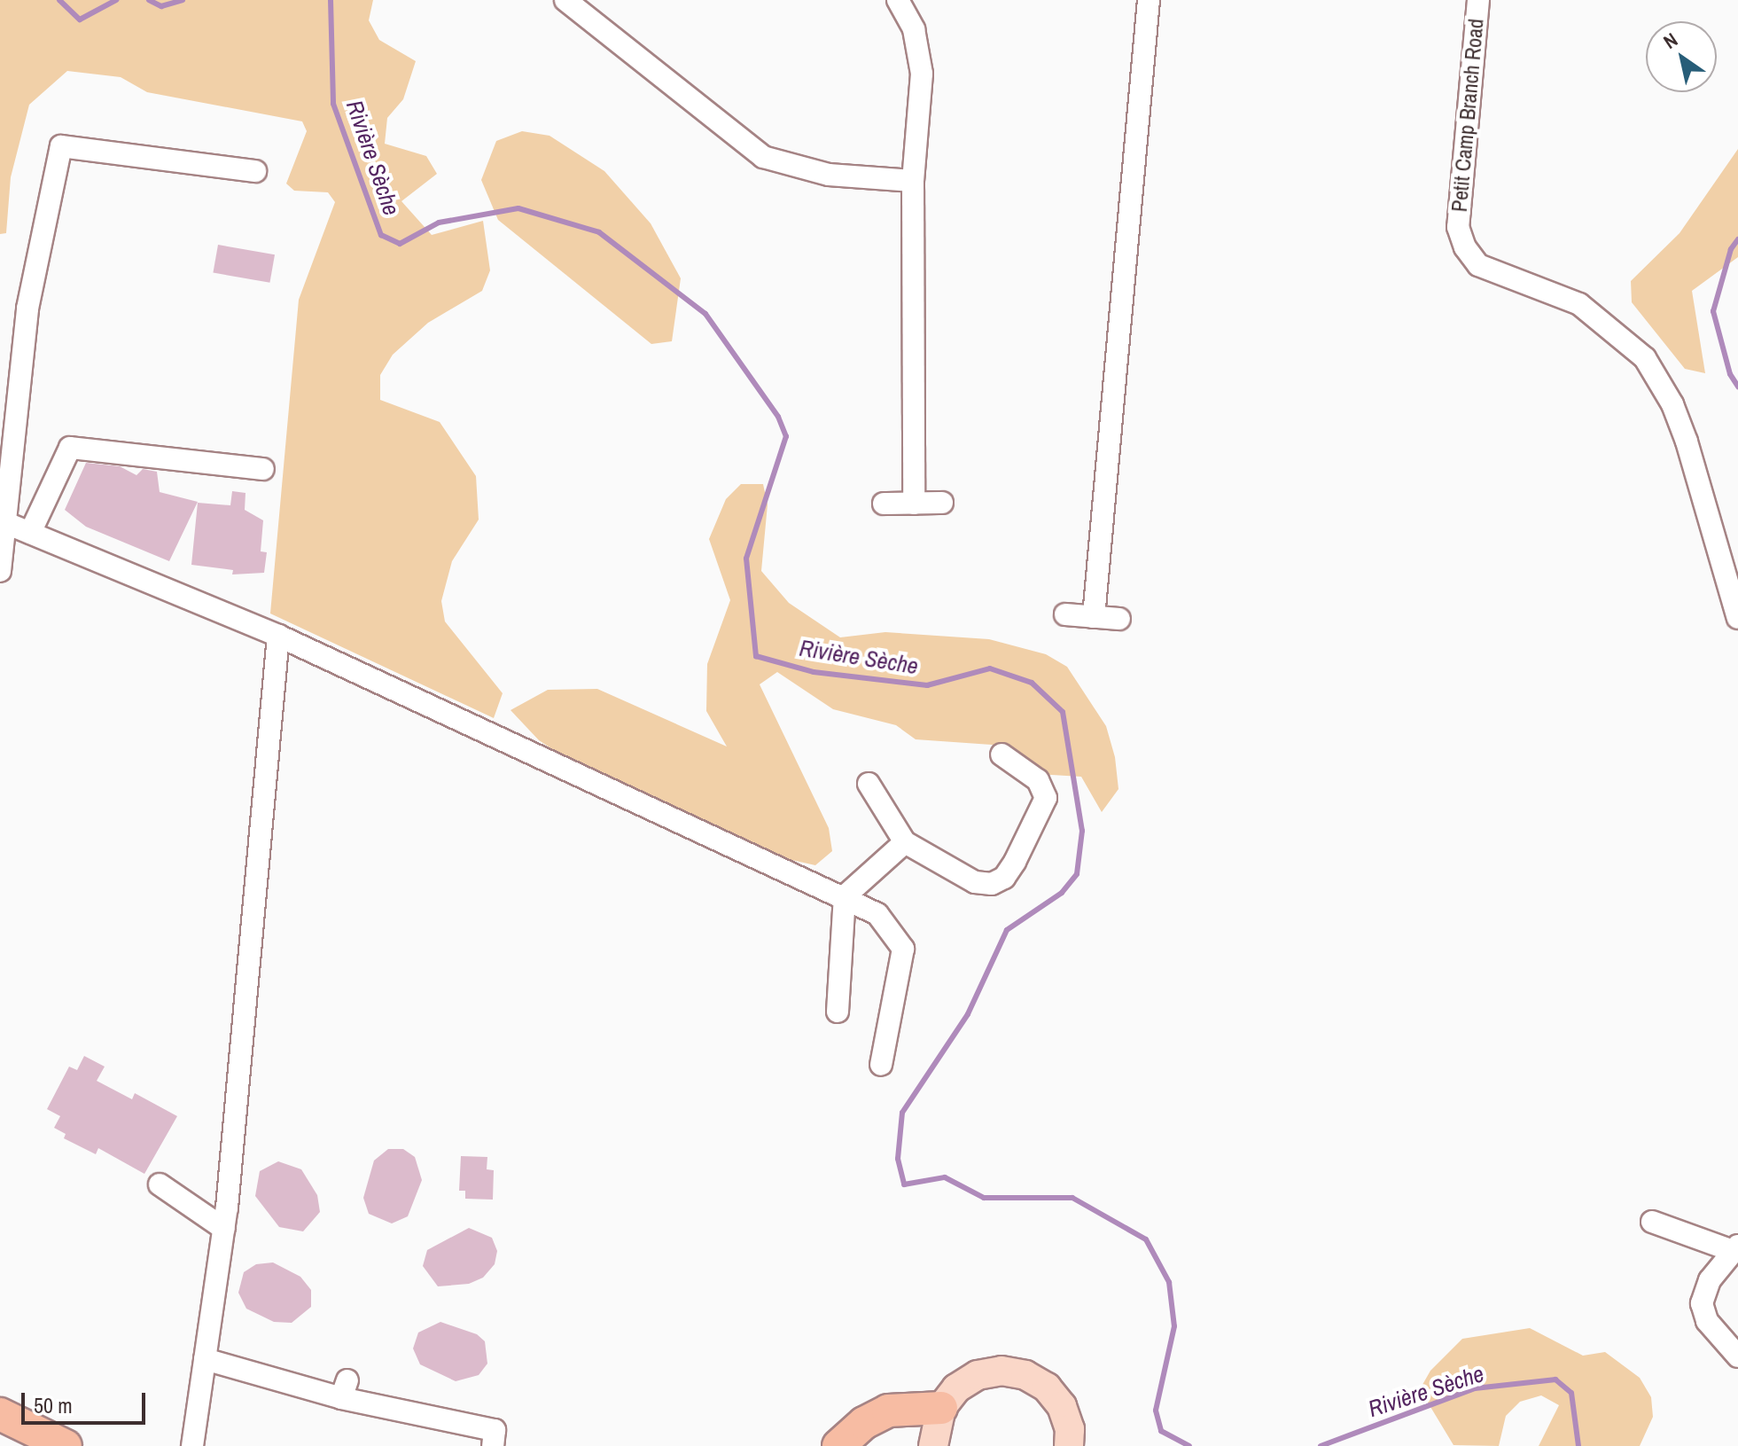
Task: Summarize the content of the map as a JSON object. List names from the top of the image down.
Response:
{
  "streets": {
    "street": ["Petit Camp Branch Road"]
  },
  "water": ["Rivière Sèche"],
  "scale_bar": "50 m",
  "north": "top left"
}
